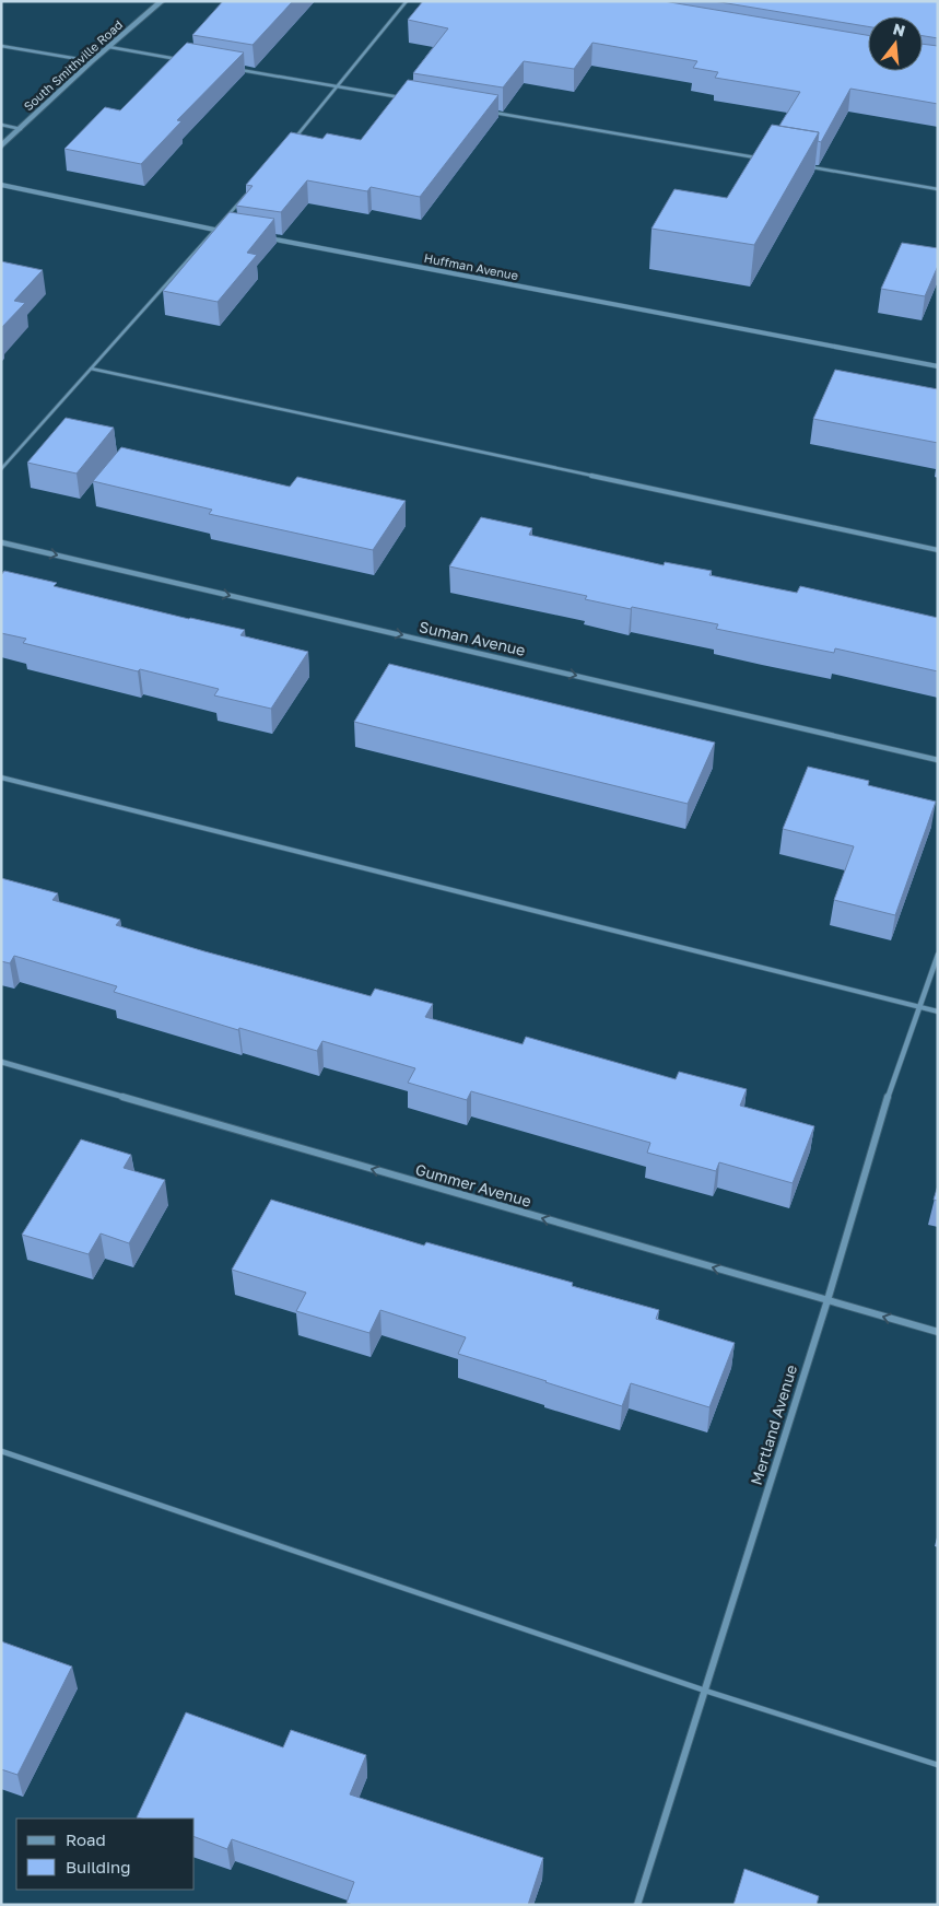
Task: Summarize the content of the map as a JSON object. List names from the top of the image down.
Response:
{
  "streets": {
    "main road": ["South Smithville Road"],
    "street": [
      "Huffman Avenue",
      "Suman Avenue",
      "Gummer Avenue",
      "Mertland Avenue"
    ]
  },
  "crossings": [
    ["Gummer Avenue", "Mertland Avenue"]
  ],
  "one_way": ["Suman Avenue", "Gummer Avenue"],
  "legend": ["Road", "Building"],
  "north": "top"
}
